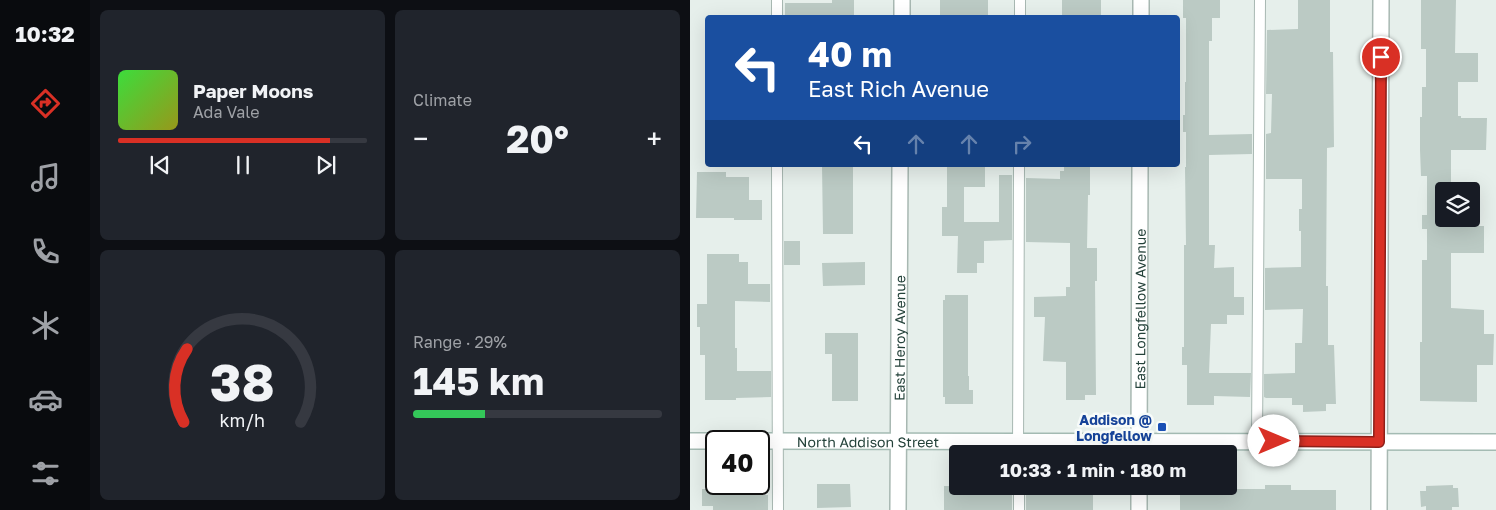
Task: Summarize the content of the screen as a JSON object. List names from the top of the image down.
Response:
{
  "streets": {
    "street": ["East Longfellow Avenue", "East Heroy Avenue", "North Addison Street"]
  },
  "crossings": [
    ["East Heroy Avenue", "North Addison Street"]
  ],
  "places": {
    "transit": ["Addison @ Longfellow"]
  },
  "page": {
    "tabs": "10:32",
    "tile": [
      "Climate",
      ["Range · 29%", "145 km"]
    ],
    "turn": ["40 m", "East Rich Avenue"],
    "song": ["Paper Moons", "Ada Vale"],
    "heat": ["−", "20°", "+"],
    "limit": "40",
    "trip": "10:33 · 1 min · 180 m",
    "gauge": ["38", "km/h"]
  }
}
